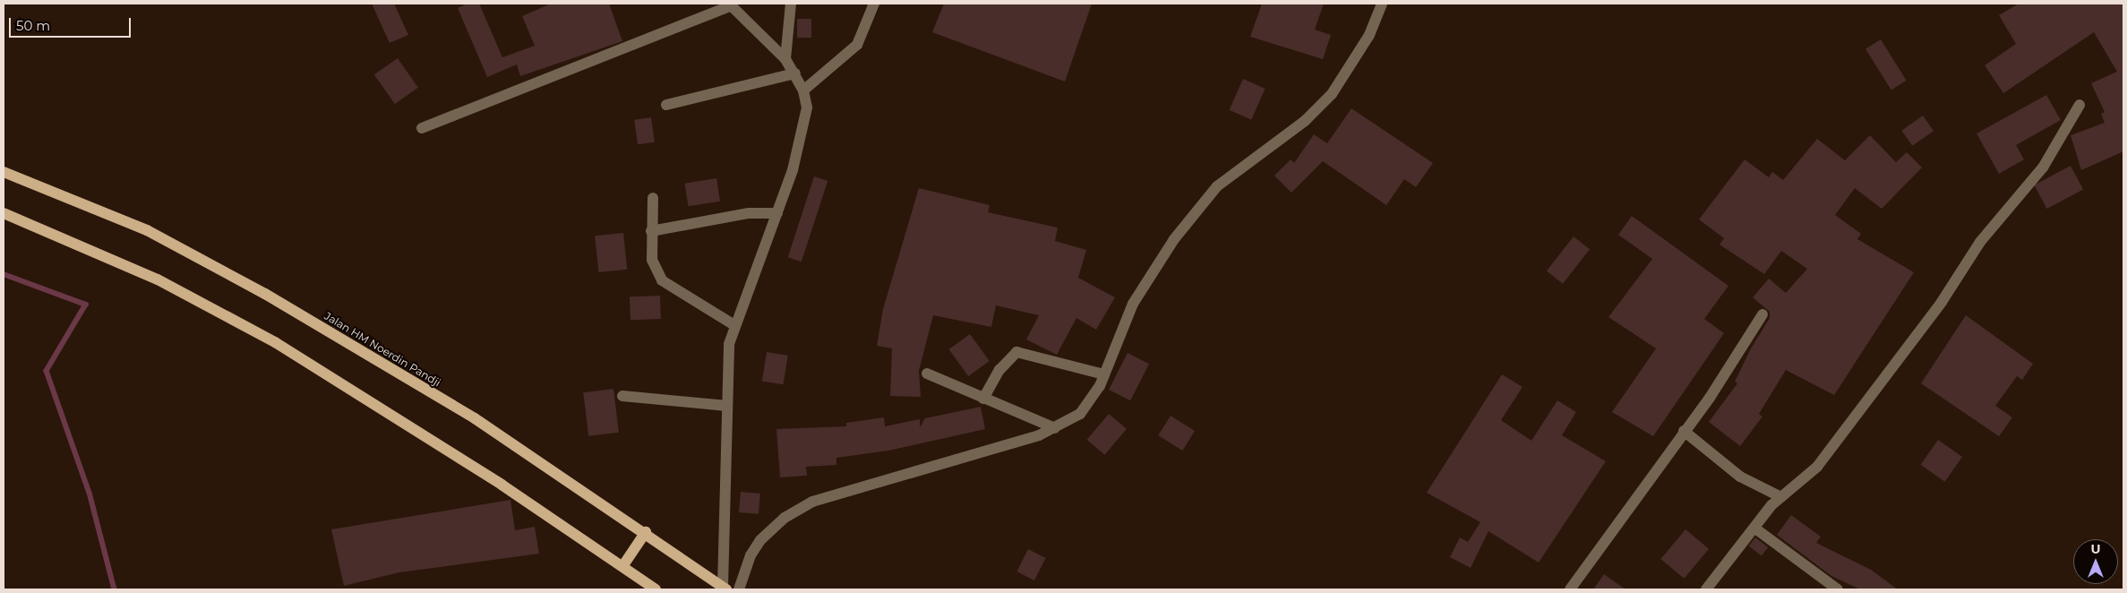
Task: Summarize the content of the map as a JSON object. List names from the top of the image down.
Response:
{
  "streets": {
    "main road": ["Jalan HM Noerdin Pandji"]
  },
  "scale_bar": "50 m",
  "north": "top"
}
